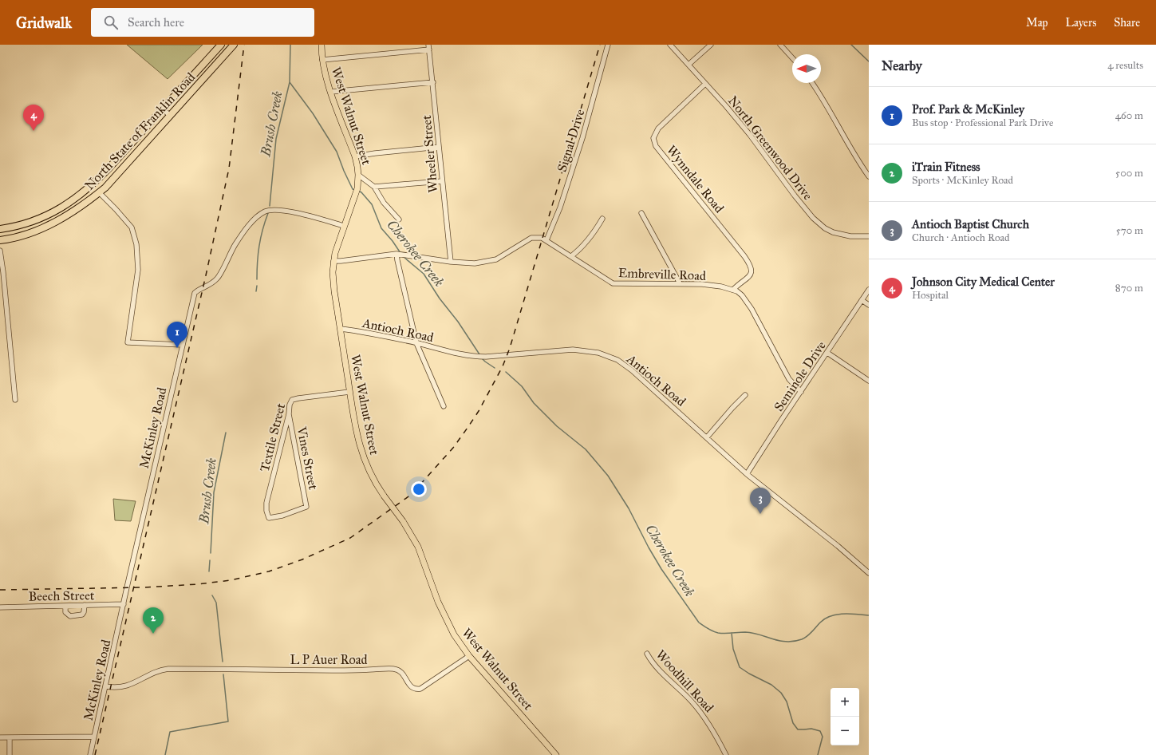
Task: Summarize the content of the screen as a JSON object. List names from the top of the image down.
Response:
{
  "streets": {
    "highway": ["North State of Franklin Road"],
    "main road": ["West Walnut Street"],
    "street": [
      "Signal Drive",
      "North Greenwood Drive",
      "Wheeler Street",
      "Wynndale Road",
      "Embreville Road",
      "Antioch Road",
      "Seminole Drive",
      "McKinley Road",
      "Textile Street",
      "Vines Street",
      "Beech Street",
      "L P Auer Road",
      "Woodhill Road"
    ]
  },
  "crossings": [
    ["West Walnut Street", "Embreville Road"],
    ["West Walnut Street", "Antioch Road"],
    ["West Walnut Street", "McKinley Road"],
    ["West Walnut Street", "Textile Street"],
    ["West Walnut Street", "L P Auer Road"],
    ["Signal Drive", "Embreville Road"],
    ["North Greenwood Drive", "Wynndale Road"],
    ["Wheeler Street", "Embreville Road"],
    ["Wynndale Road", "Embreville Road"],
    ["Embreville Road", "Seminole Drive"],
    ["Antioch Road", "Seminole Drive"],
    ["McKinley Road", "Beech Street"],
    ["McKinley Road", "L P Auer Road"],
    ["Textile Street", "Vines Street"]
  ],
  "water": ["Brush Creek", "Cherokee Creek"],
  "north": "left",
  "page": {
    "header": "Gridwalk",
    "search": "Search here",
    "nav": ["Map", "Layers", "Share"],
    "heading": ["Nearby", "4 results"],
    "list": [
      {
        "mark": "1",
        "name": "Prof. Park & McKinley",
        "note": "Bus stop · Professional Park Drive",
        "value": "460 m"
      },
      {
        "mark": "2",
        "name": "iTrain Fitness",
        "note": "Sports · McKinley Road",
        "value": "500 m"
      },
      {
        "mark": "3",
        "name": "Antioch Baptist Church",
        "note": "Church · Antioch Road",
        "value": "570 m"
      },
      {
        "mark": "4",
        "name": "Johnson City Medical Center",
        "note": "Hospital",
        "value": "870 m"
      }
    ],
    "pins": [
      "4",
      "1",
      "3",
      "2"
    ],
    "map_buttons": ["+", "−"]
  }
}
